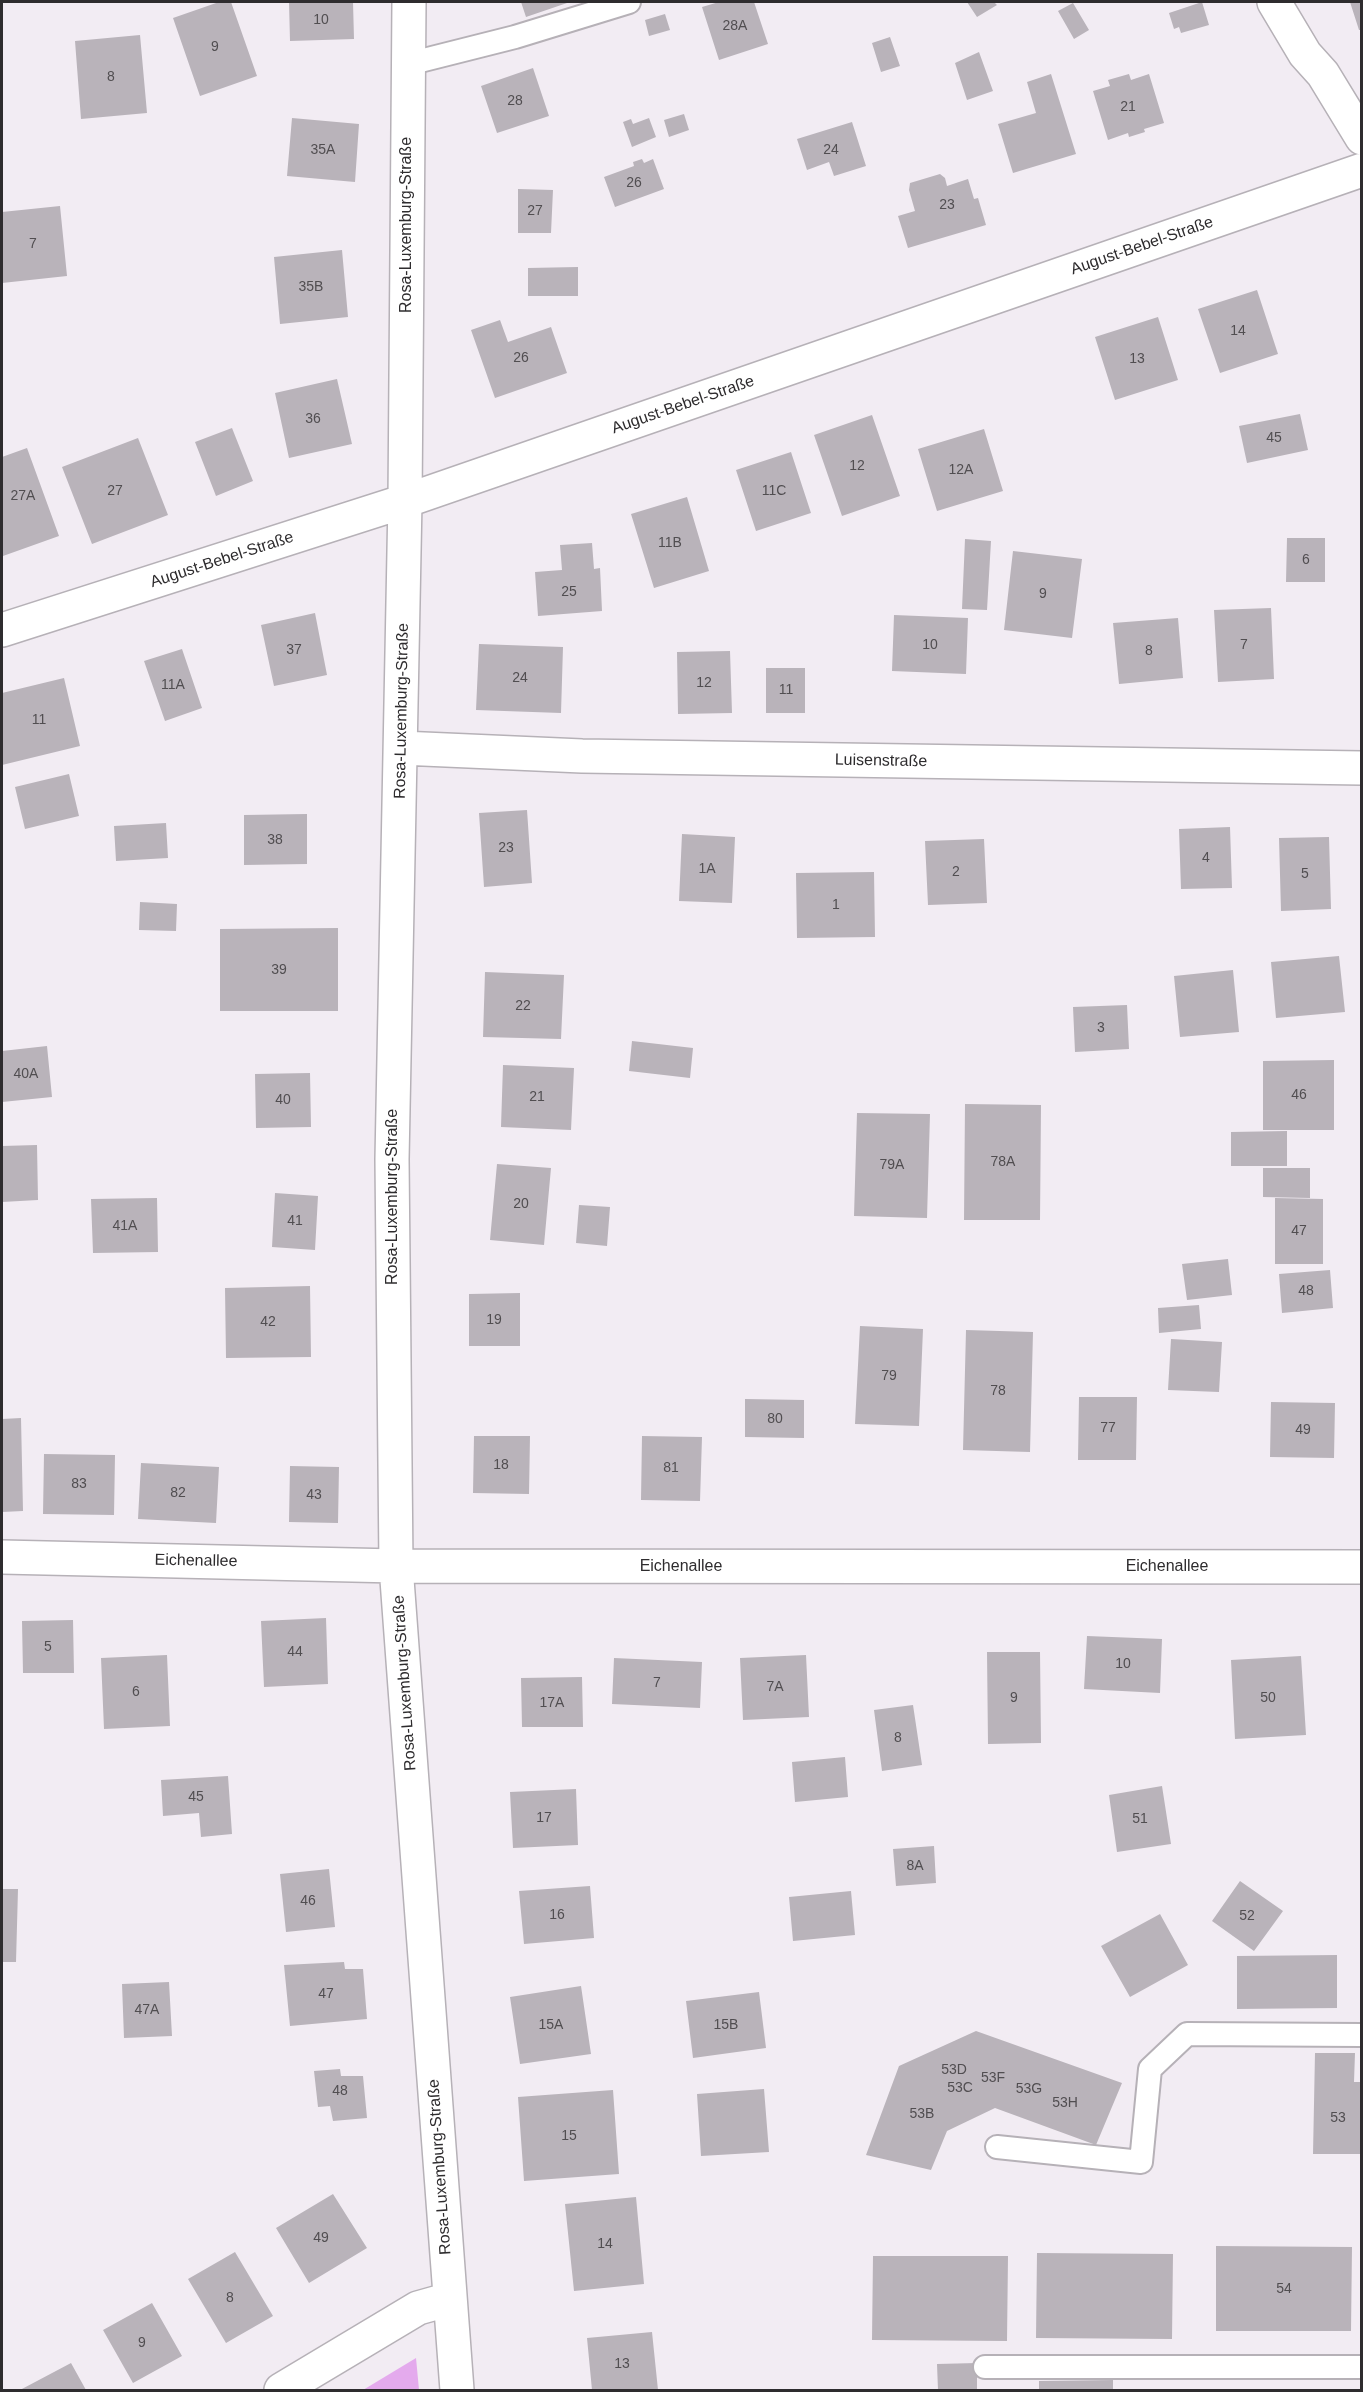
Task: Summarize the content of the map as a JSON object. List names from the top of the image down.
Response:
{
  "streets": {
    "street": [
      "Rosa-Luxemburg-Straße",
      "August-Bebel-Straße",
      "Luisenstraße",
      "Eichenallee"
    ]
  },
  "crossings": [
    ["Rosa-Luxemburg-Straße", "August-Bebel-Straße"],
    ["Rosa-Luxemburg-Straße", "Luisenstraße"],
    ["Rosa-Luxemburg-Straße", "Eichenallee"]
  ],
  "house_numbers": [
    "10",
    "28A",
    "9",
    "8",
    "28",
    "21",
    "35A",
    "24",
    "26",
    "23",
    "27",
    "7",
    "35B",
    "14",
    "26",
    "13",
    "36",
    "45",
    "12",
    "12A",
    "27",
    "11C",
    "27A",
    "11B",
    "6",
    "25",
    "9",
    "10",
    "7",
    "37",
    "8",
    "24",
    "12",
    "11A",
    "11",
    "11",
    "38",
    "23",
    "4",
    "1A",
    "2",
    "5",
    "1",
    "39",
    "22",
    "3",
    "40A",
    "46",
    "21",
    "40",
    "78A",
    "79A",
    "20",
    "41",
    "41A",
    "47",
    "48",
    "19",
    "42",
    "79",
    "78",
    "80",
    "77",
    "49",
    "18",
    "81",
    "83",
    "82",
    "43",
    "5",
    "44",
    "10",
    "7",
    "7A",
    "6",
    "9",
    "50",
    "17A",
    "8",
    "45",
    "17",
    "51",
    "8A",
    "46",
    "16",
    "52",
    "47",
    "47A",
    "15A",
    "15B",
    "53D",
    "53F",
    "53C",
    "53G",
    "48",
    "53H",
    "53B",
    "53",
    "15",
    "49",
    "14",
    "54",
    "8",
    "9",
    "13"
  ]
}
